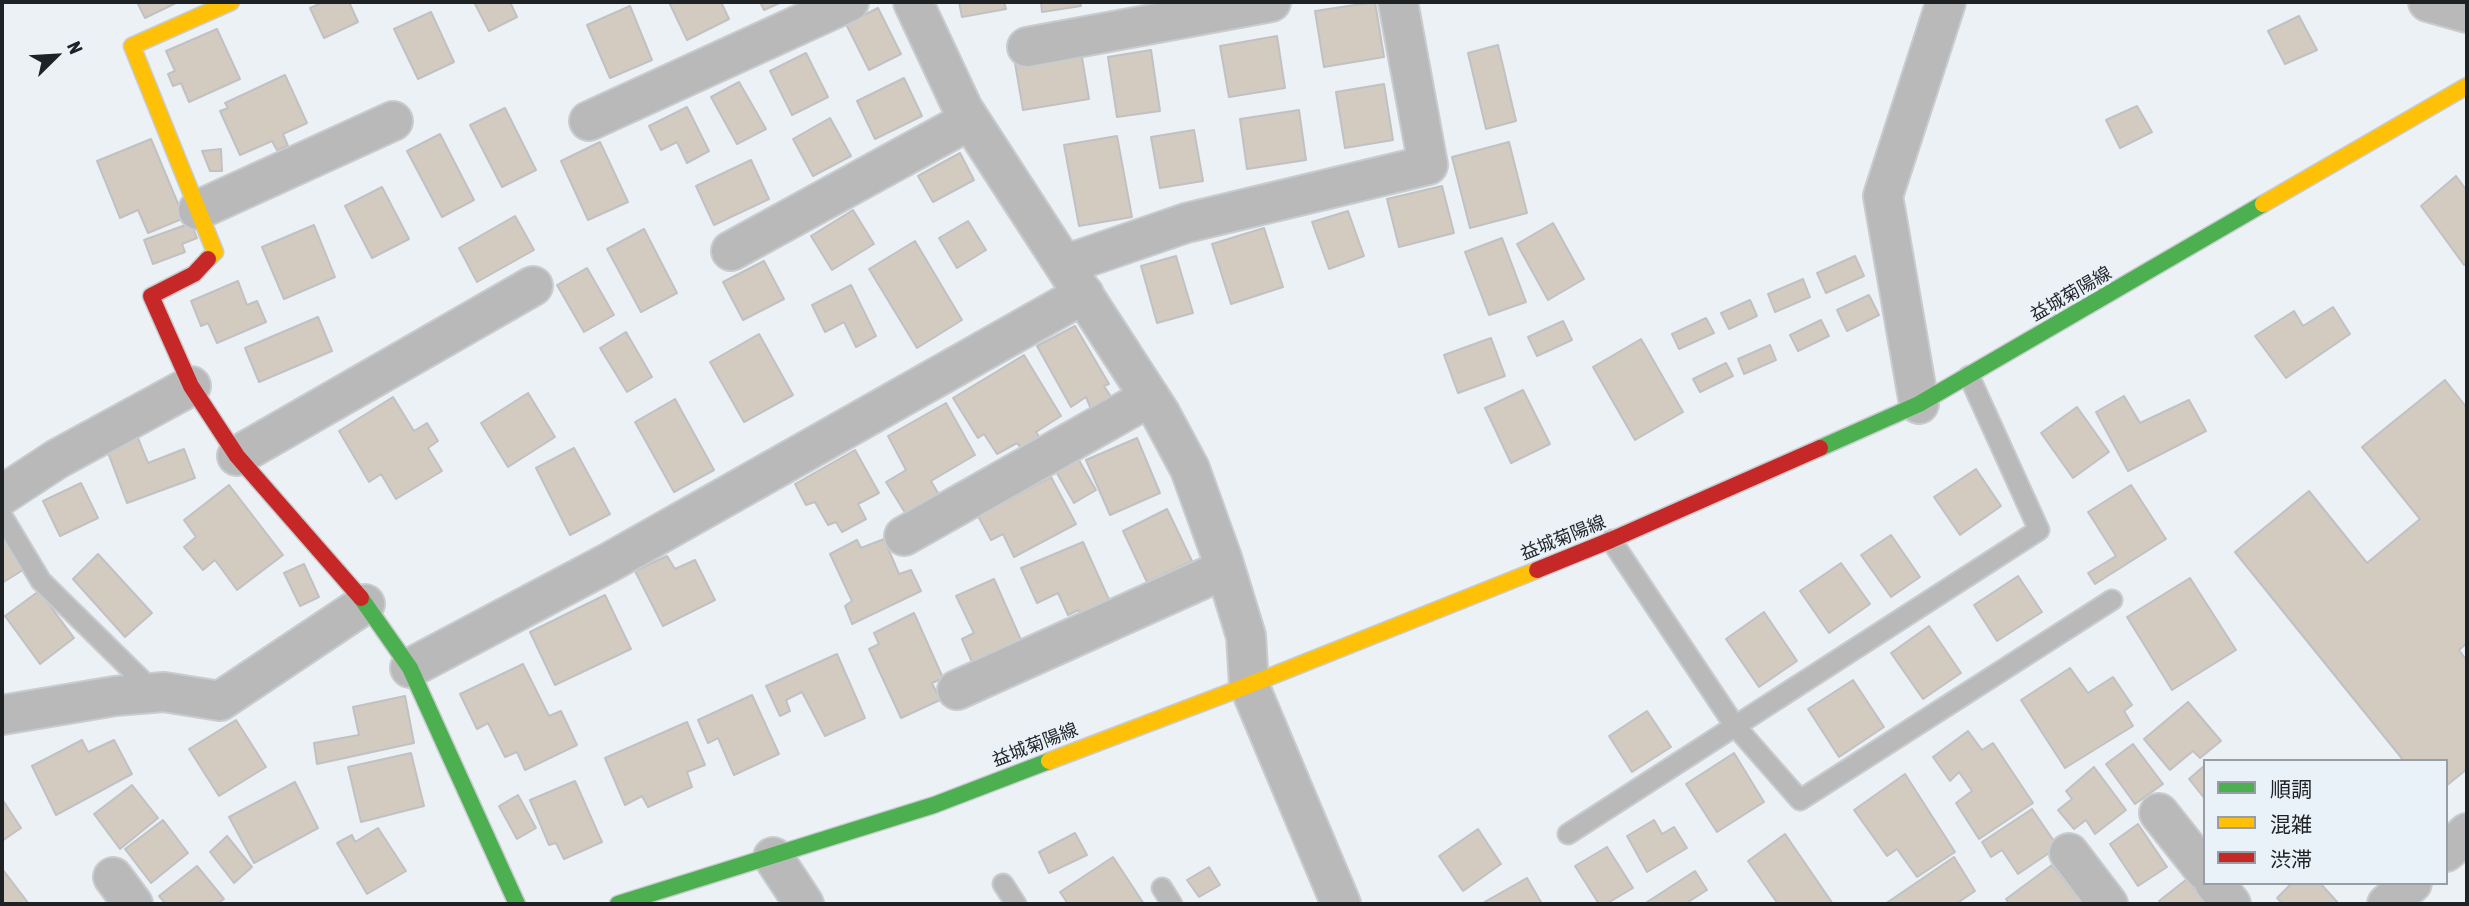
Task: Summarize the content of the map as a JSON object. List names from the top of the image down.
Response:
{
  "streets": {
    "main road": ["益城菊陽線"]
  },
  "legend": ["順調", "混雑", "渋滞"],
  "north": "top right"
}
